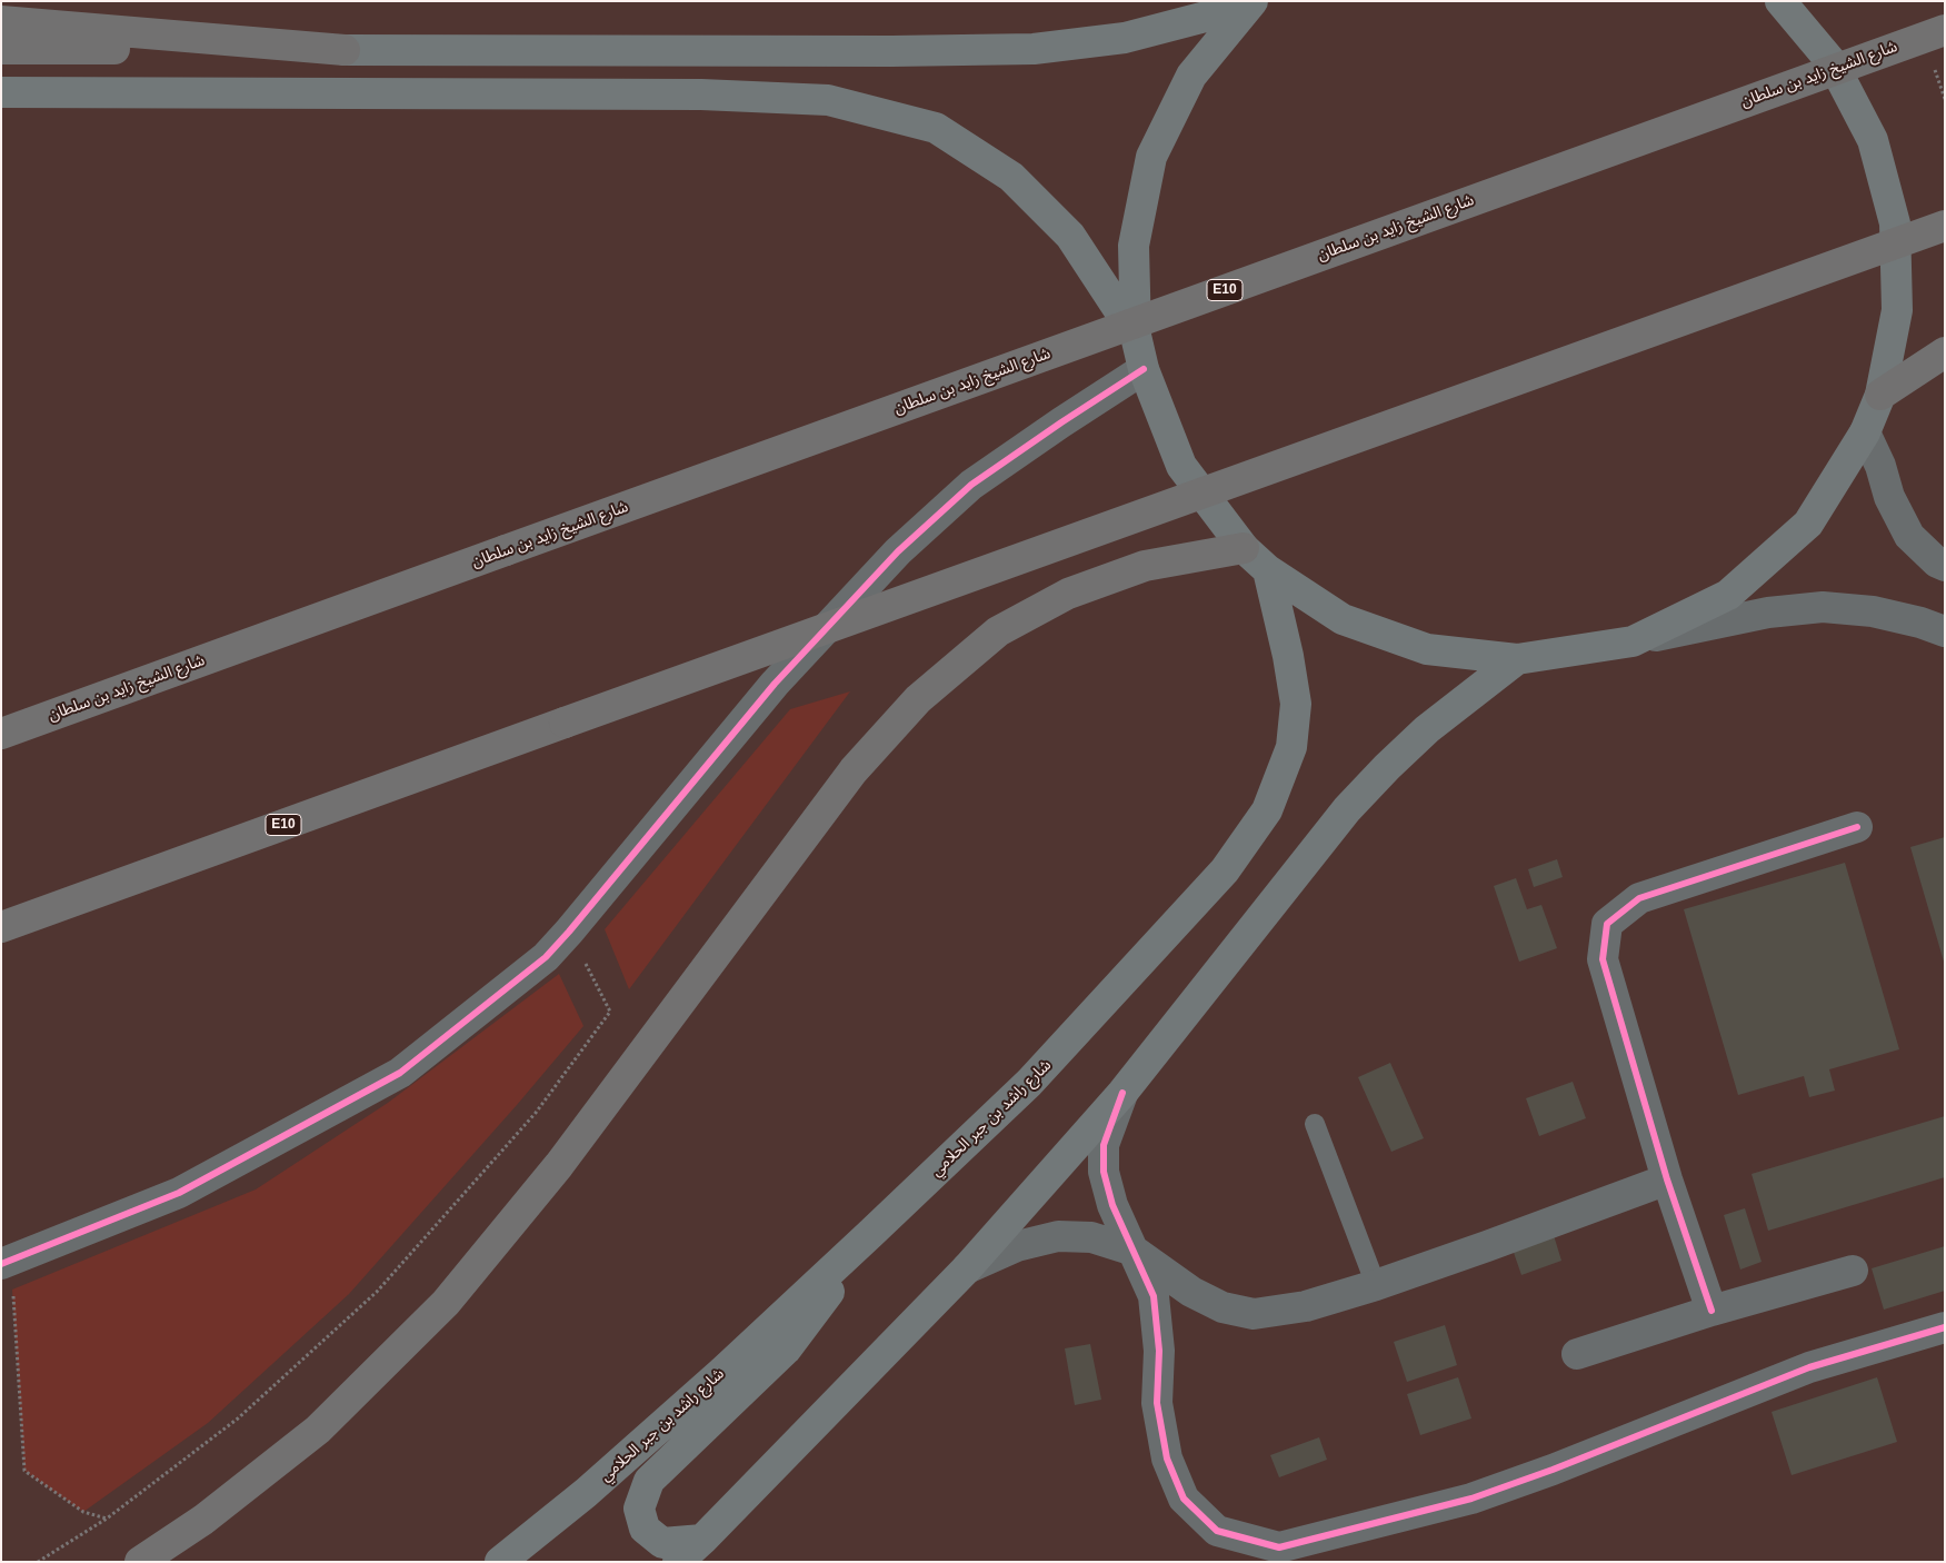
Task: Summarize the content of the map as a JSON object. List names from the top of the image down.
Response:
{
  "streets": {
    "highway": ["شارع الشيخ زايد بن سلطان", "E10"],
    "main road": ["شارع راشد بن جبر الحلامي"]
  }
}
